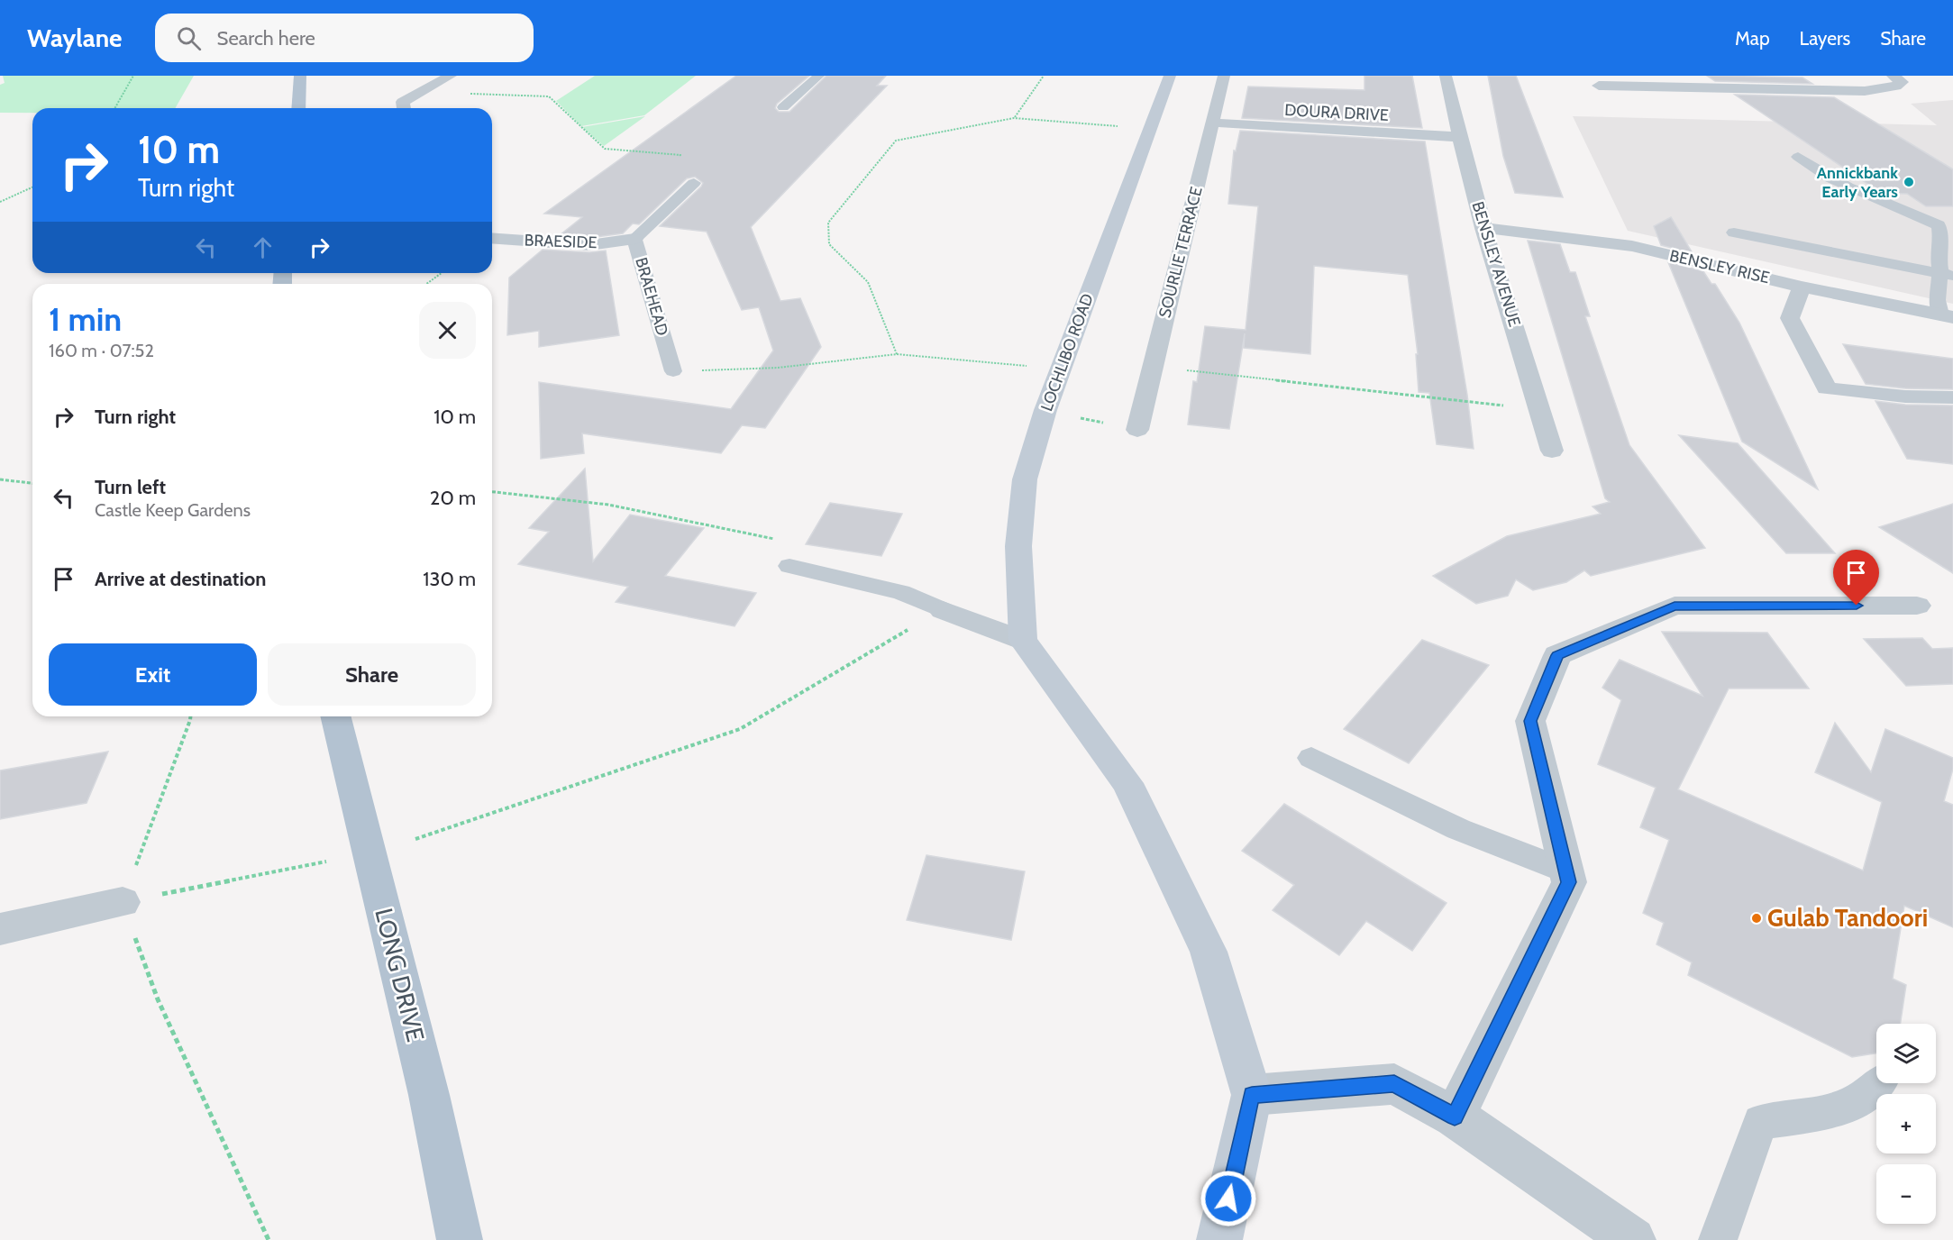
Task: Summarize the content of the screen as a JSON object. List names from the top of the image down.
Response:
{
  "streets": {
    "main road": ["LONG DRIVE"],
    "street": [
      "DOURA DRIVE",
      "BRAESIDE",
      "SOURLIE TERRACE",
      "BENSLEY AVENUE",
      "BENSLEY RISE",
      "LOCHLIBO ROAD"
    ],
    "lane": ["BRAEHEAD"]
  },
  "crossings": [
    ["DOURA DRIVE", "SOURLIE TERRACE"],
    ["DOURA DRIVE", "BENSLEY AVENUE"],
    ["BRAESIDE", "BRAEHEAD"],
    ["BENSLEY AVENUE", "BENSLEY RISE"]
  ],
  "places": ["Annickbank Early Years", "Gulab Tandoori"],
  "page": {
    "header": "Waylane",
    "search": "Search here",
    "nav": ["Map", "Layers", "Share"],
    "turn": ["10 m", "Turn right"],
    "heading": ["1 min", "160 m · 07:52"],
    "list": [
      {
        "name": "Turn right",
        "value": "10 m"
      },
      {
        "name": "Turn left",
        "note": "Castle Keep Gardens",
        "value": "20 m"
      },
      {
        "name": "Arrive at destination",
        "value": "130 m"
      }
    ],
    "buttons": ["Exit", "Share"],
    "map_buttons": ["+", "−"]
  }
}
